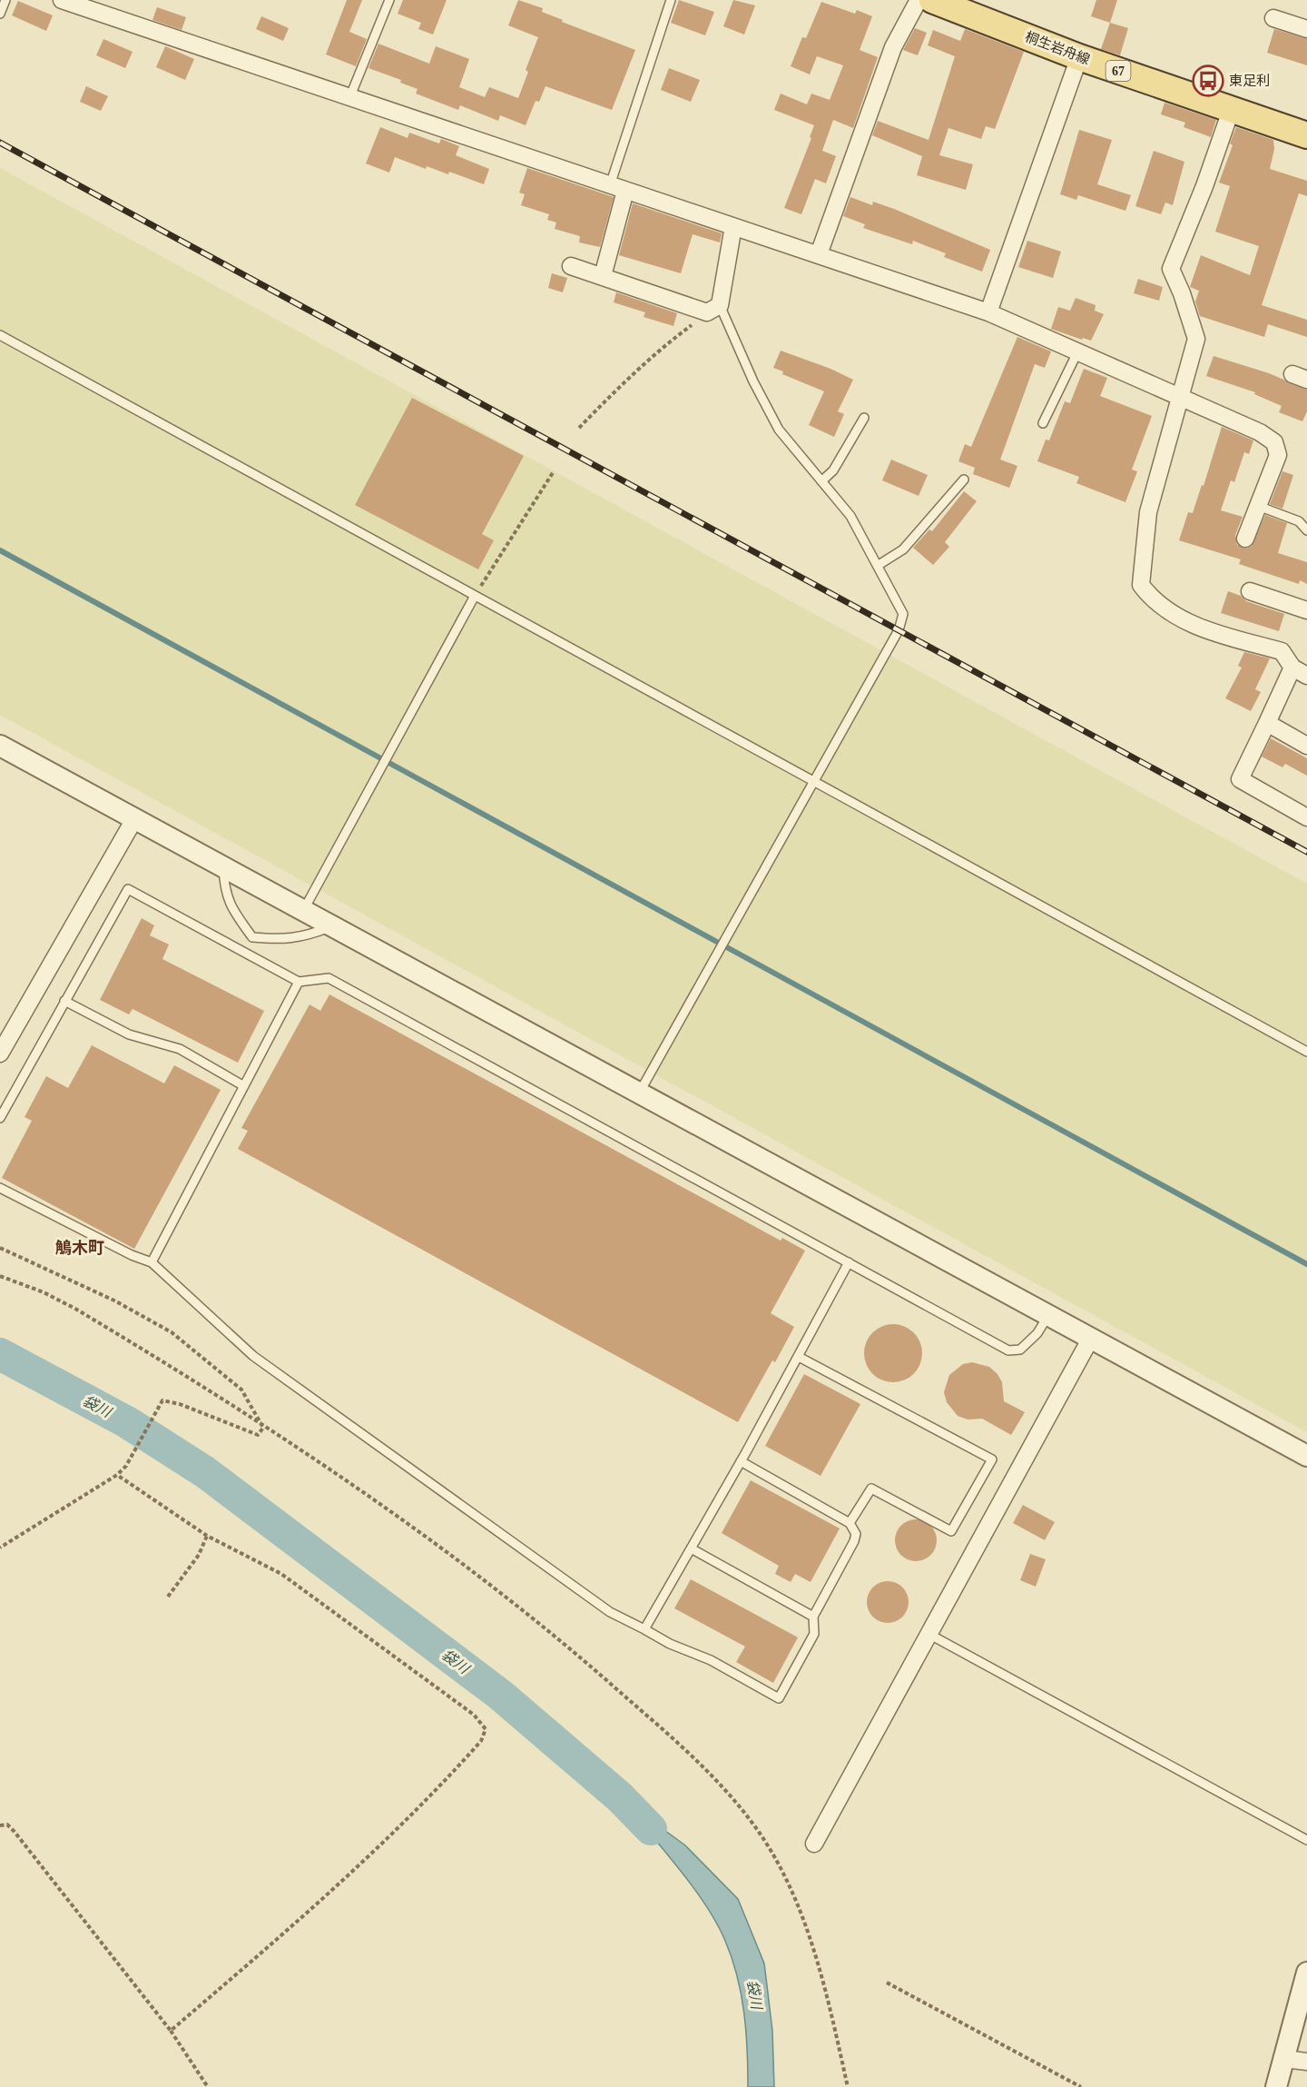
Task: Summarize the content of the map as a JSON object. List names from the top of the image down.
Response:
{
  "streets": {
    "main road": ["桐生岩舟線", "67"]
  },
  "districts": ["鵤木町"],
  "water": ["袋川"],
  "places": {
    "bus stop": ["東足利"]
  }
}
